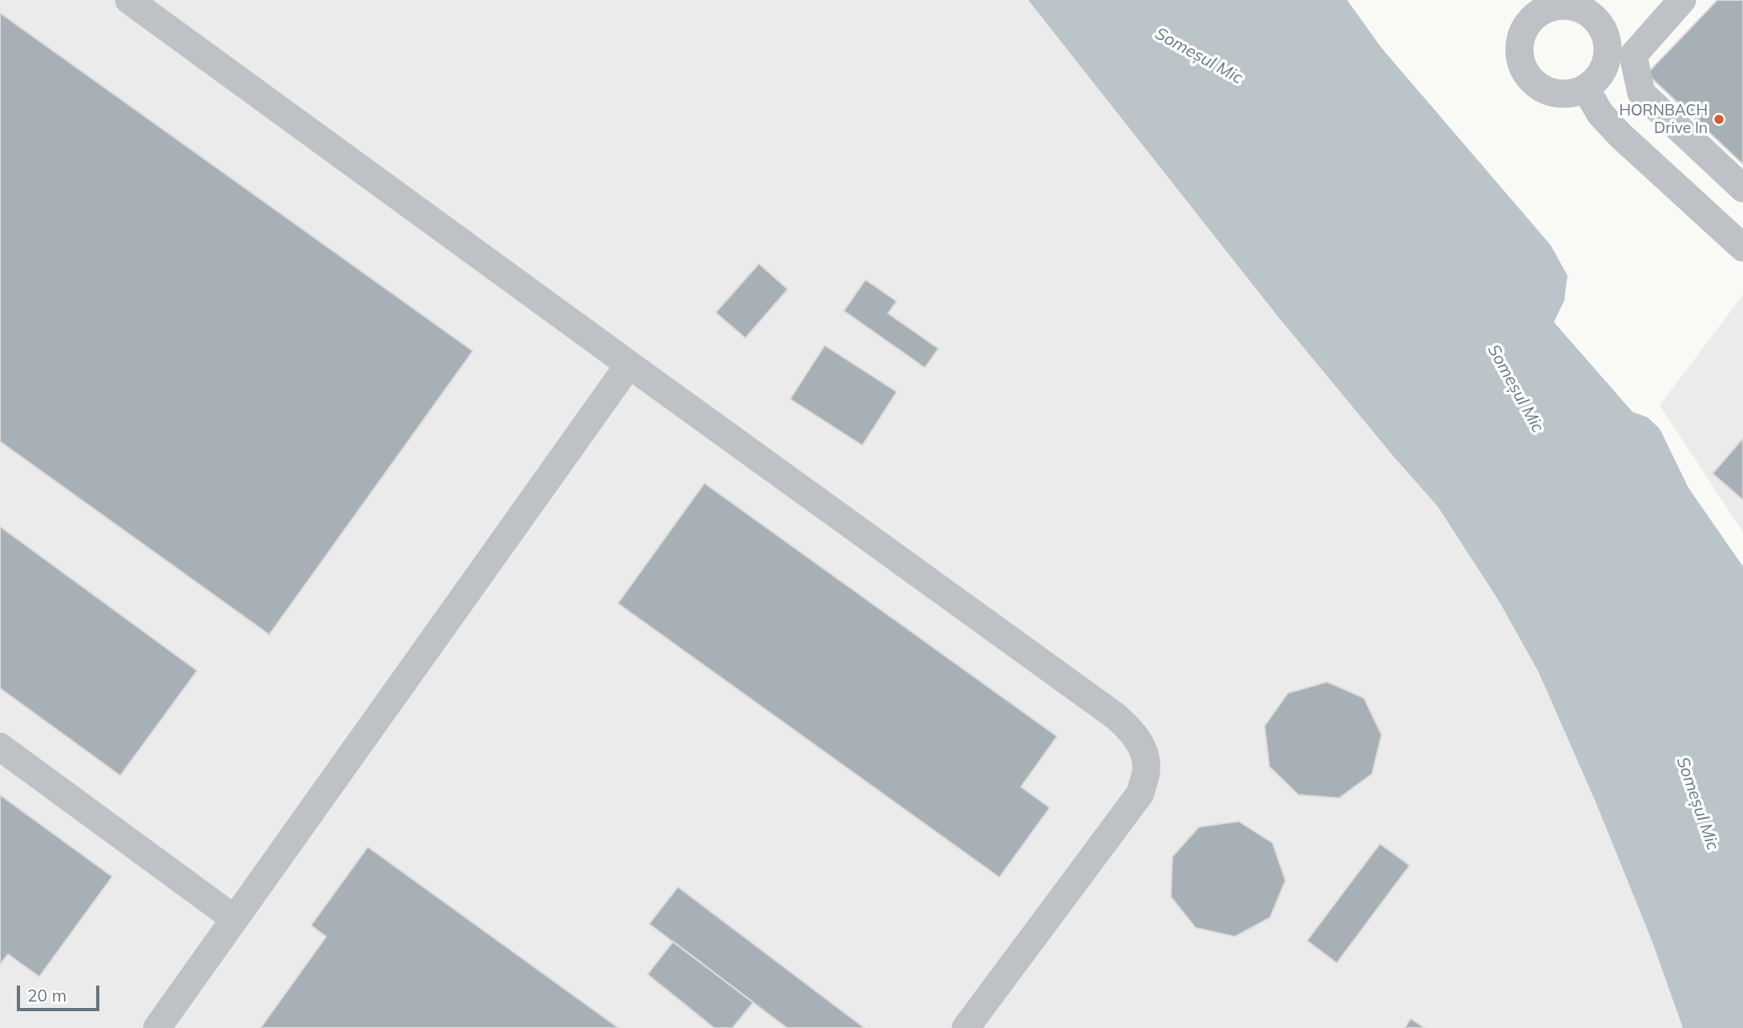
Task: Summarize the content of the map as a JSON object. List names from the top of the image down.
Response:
{
  "water": ["Someșul Mic"],
  "places": ["HORNBACH Drive In"],
  "scale_bar": "20 m"
}
